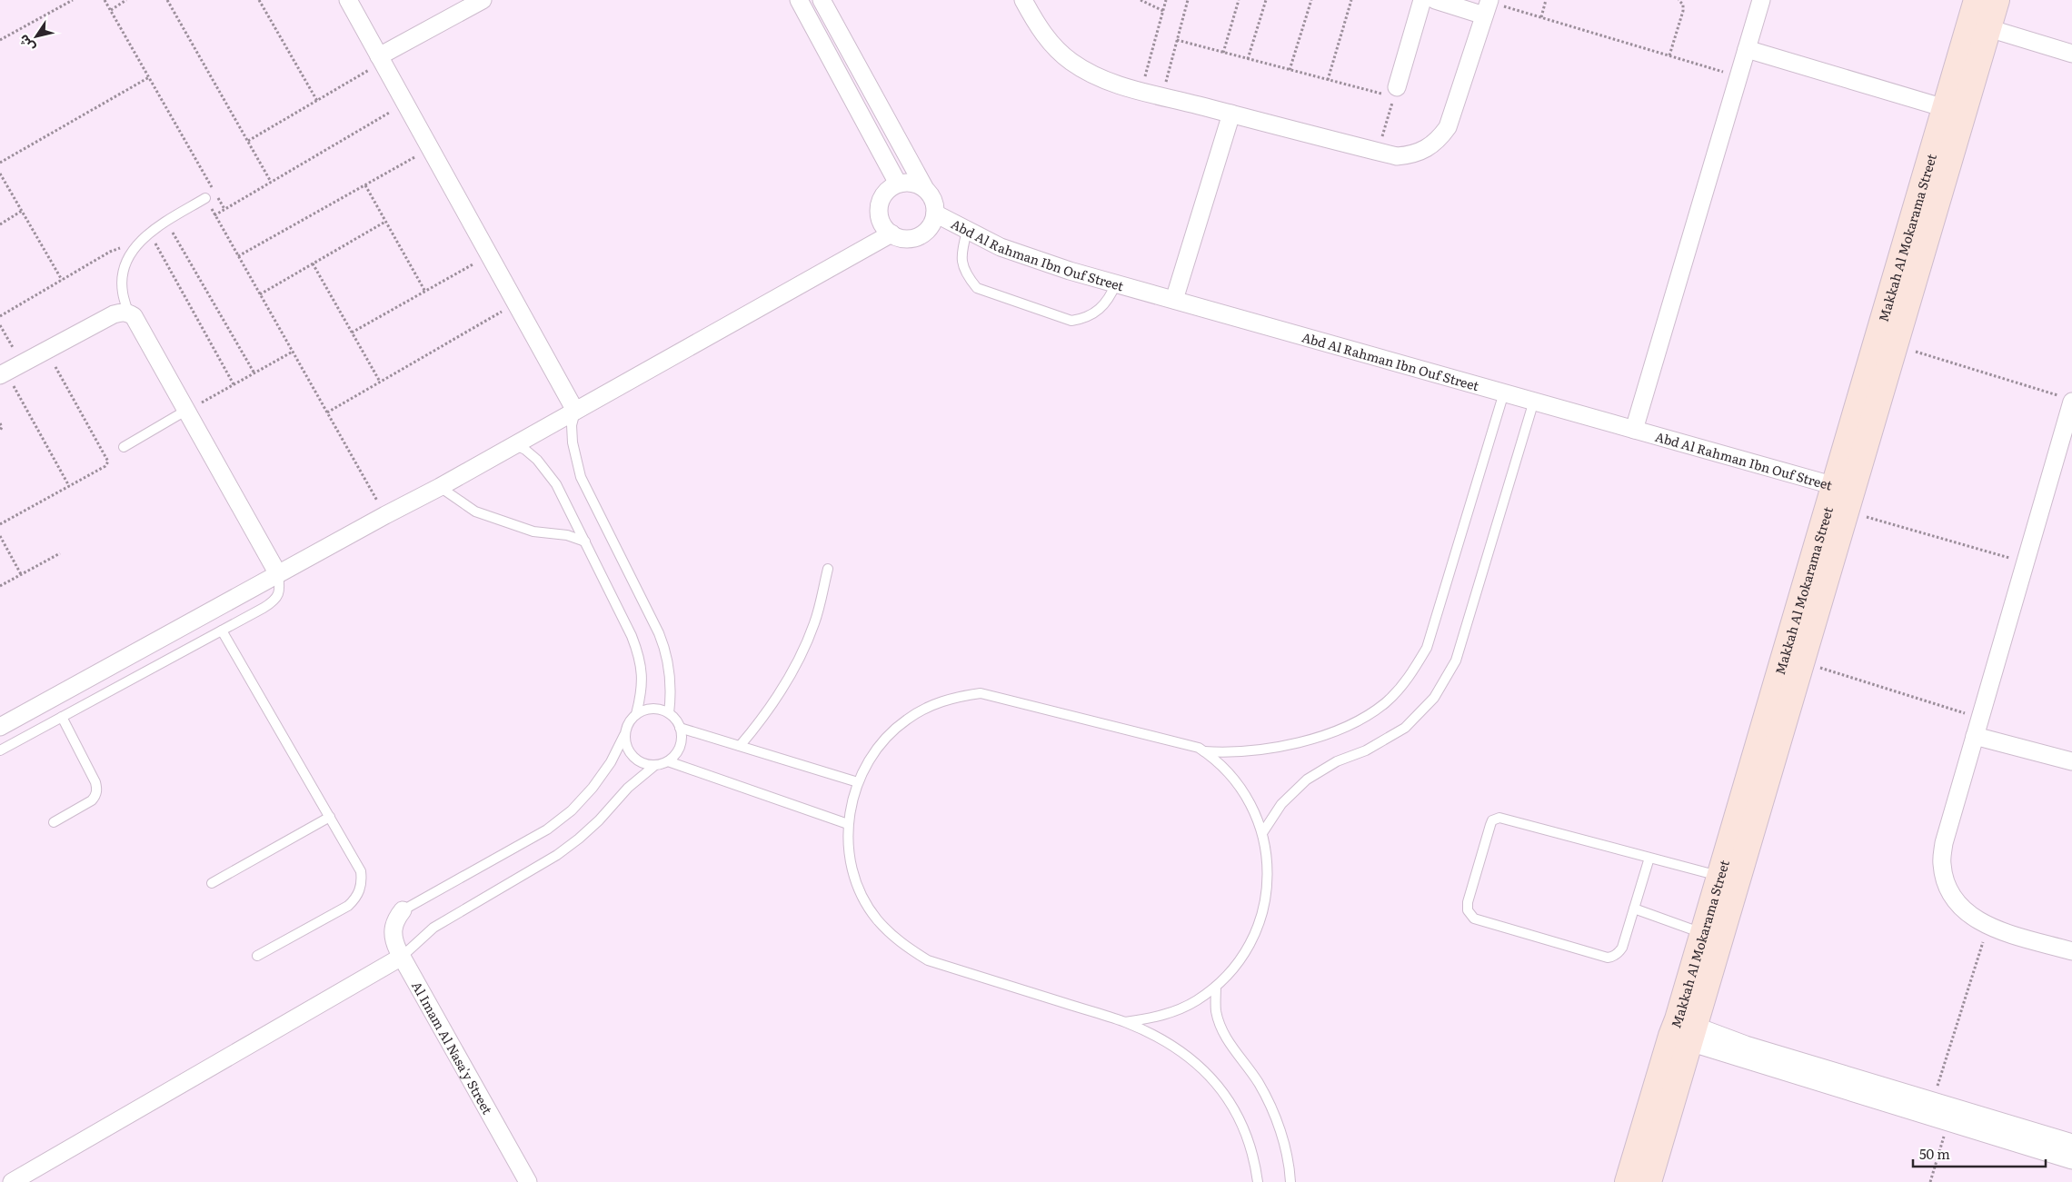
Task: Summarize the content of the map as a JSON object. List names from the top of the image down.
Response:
{
  "streets": {
    "street": ["Makkah Al Mokarama Street", "Abd Al Rahman Ibn Ouf Street", "Al Imam Al Nasa'y Street"]
  },
  "crossings": [
    ["Makkah Al Mokarama Street", "Abd Al Rahman Ibn Ouf Street"]
  ],
  "scale_bar": "50 m",
  "north": "bottom left"
}
